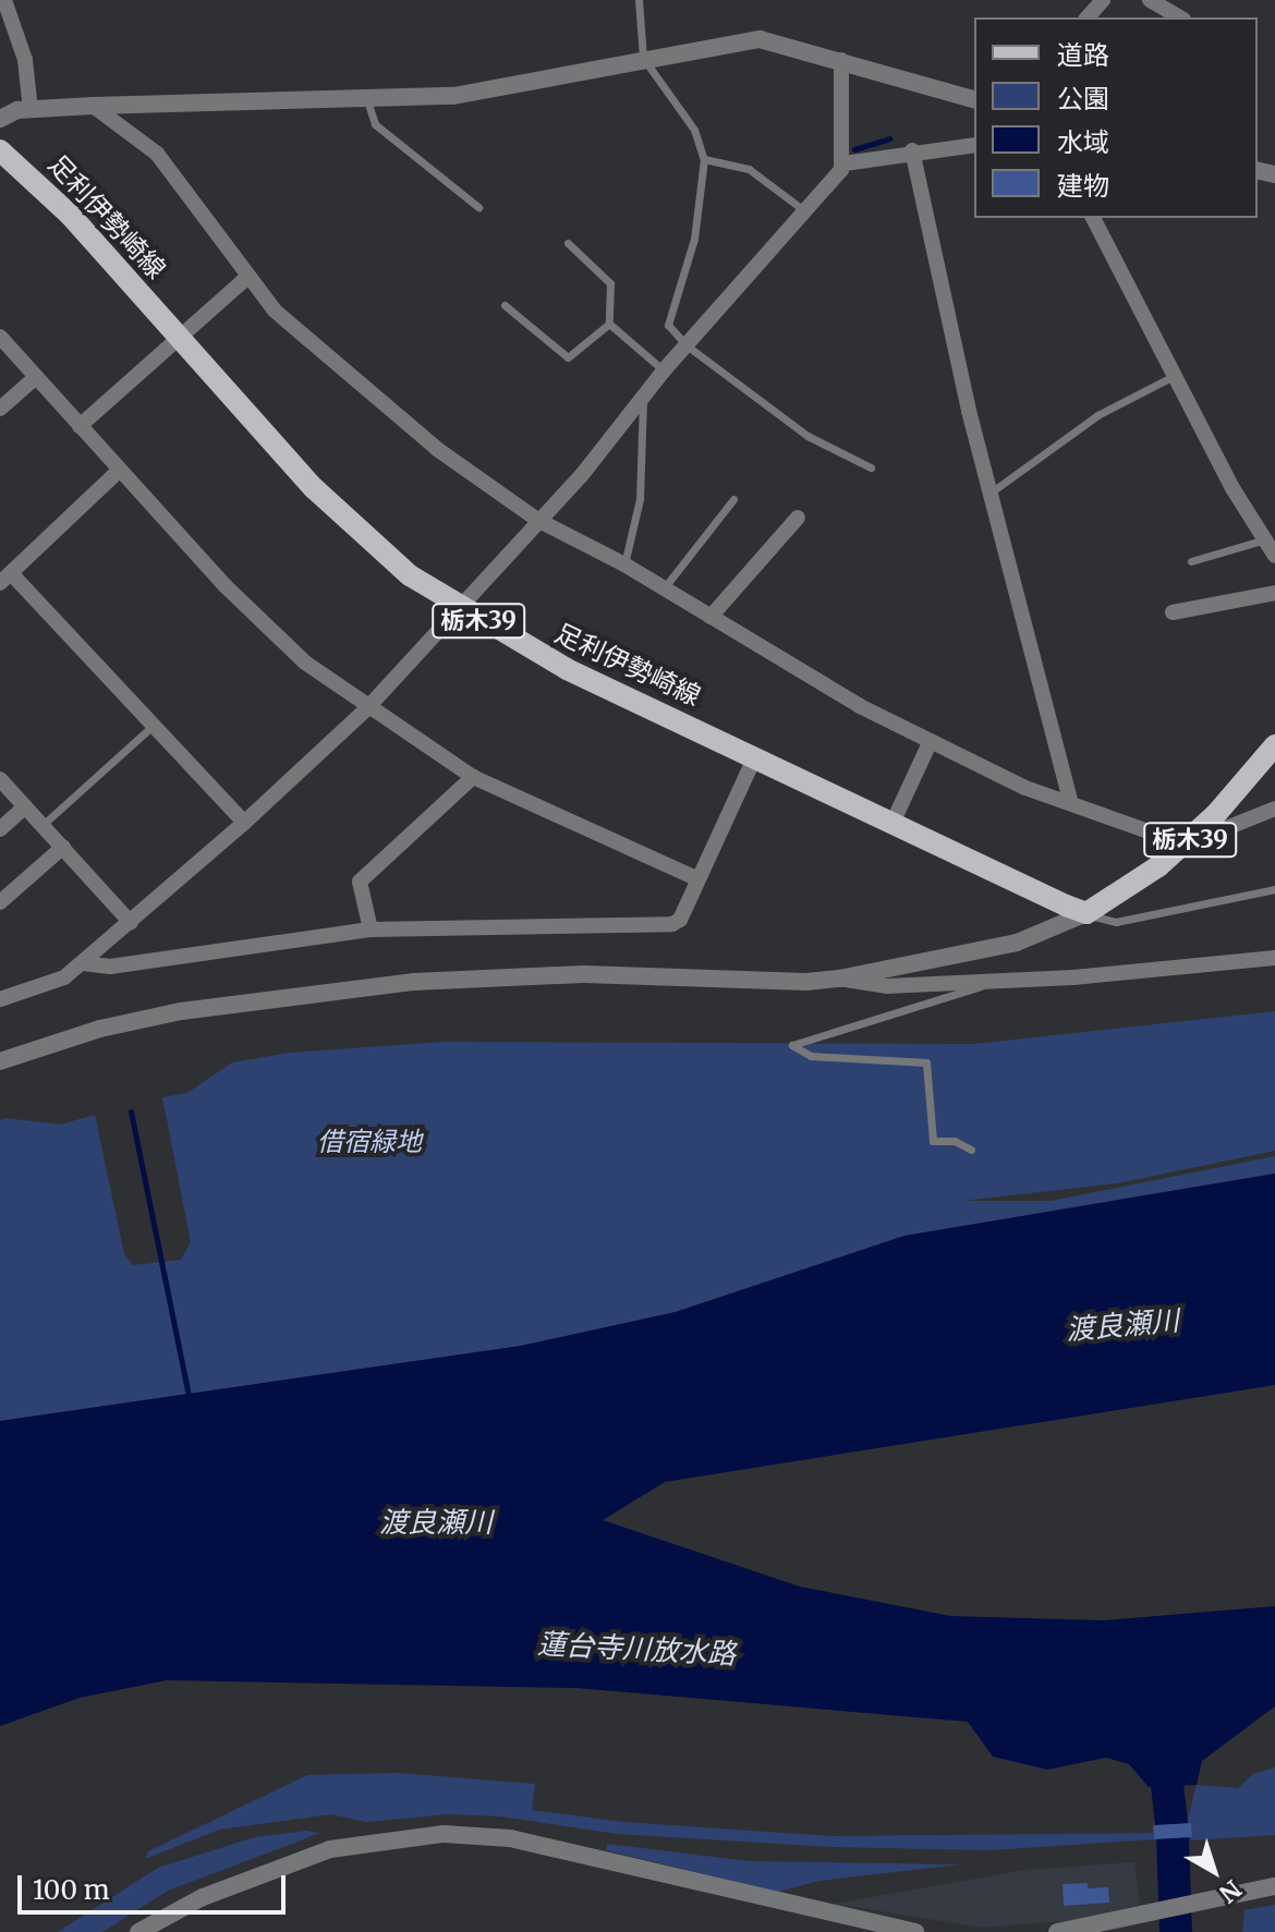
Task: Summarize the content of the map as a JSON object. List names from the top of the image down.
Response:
{
  "streets": {
    "main road": ["足利伊勢崎線", "栃木39"]
  },
  "crossings": [
    ["足利伊勢崎線", "栃木39"]
  ],
  "water": ["渡良瀬川", "蓮台寺川放水路"],
  "parks": ["借宿緑地"],
  "legend": [
    "道路",
    "公園",
    "水域",
    "建物"
  ],
  "scale_bar": "100 m",
  "north": "bottom right"
}
